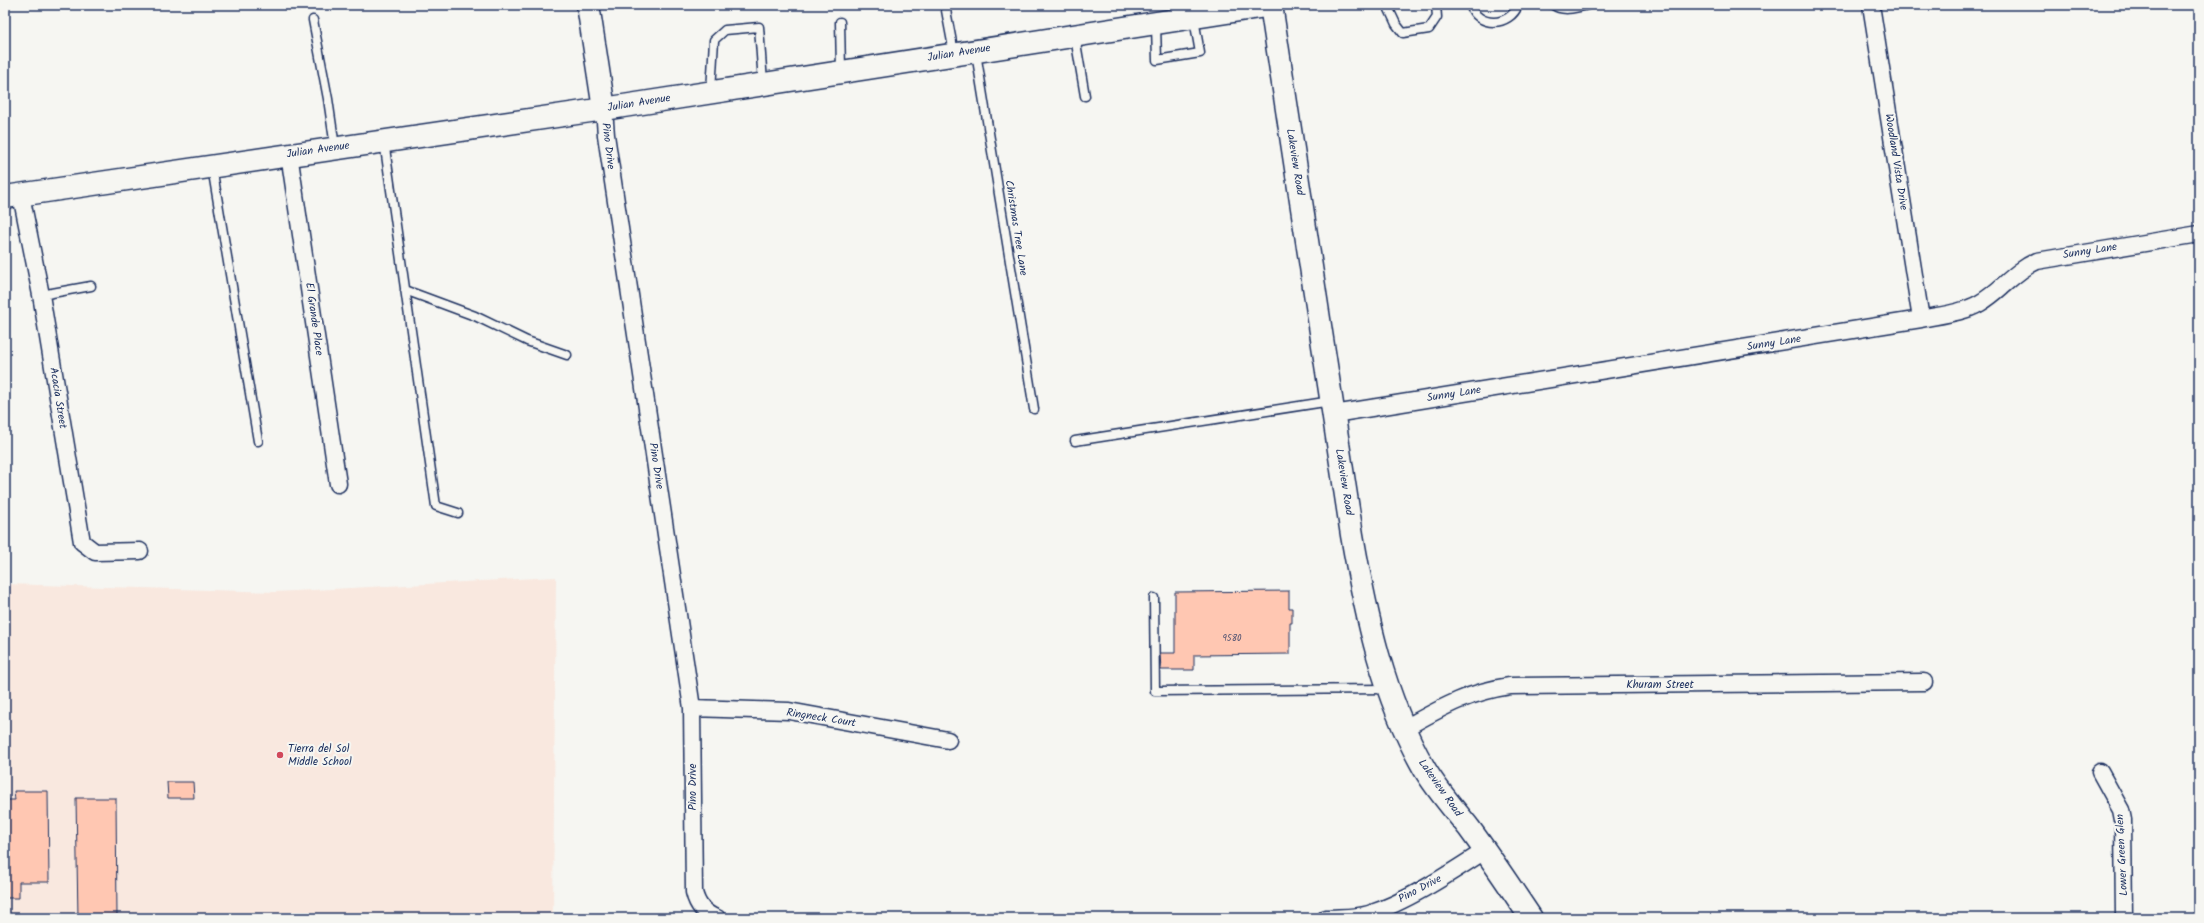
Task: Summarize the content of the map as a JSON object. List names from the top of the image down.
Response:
{
  "streets": {
    "main road": ["Julian Avenue", "Pino Drive", "Lakeview Road"],
    "street": [
      "Woodland Vista Drive",
      "Sunny Lane",
      "El Grande Place",
      "Acacia Street",
      "Khuram Street",
      "Ringneck Court",
      "Lower Green Glen"
    ],
    "lane": ["Christmas Tree Lane"]
  },
  "crossings": [
    ["Julian Avenue", "Pino Drive"],
    ["Julian Avenue", "Lakeview Road"],
    ["Julian Avenue", "Christmas Tree Lane"],
    ["Julian Avenue", "El Grande Place"],
    ["Julian Avenue", "Acacia Street"],
    ["Pino Drive", "Lakeview Road"],
    ["Pino Drive", "Ringneck Court"],
    ["Lakeview Road", "Sunny Lane"],
    ["Lakeview Road", "Khuram Street"],
    ["Woodland Vista Drive", "Sunny Lane"]
  ],
  "places": ["Tierra del Sol Middle School"],
  "house_numbers": ["9580"]
}
